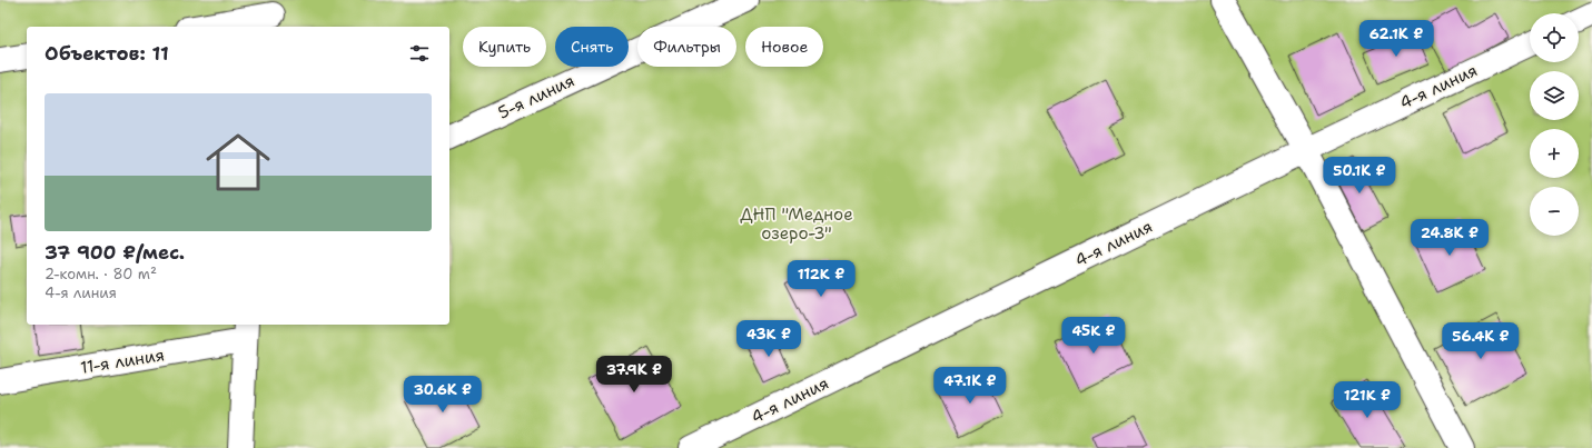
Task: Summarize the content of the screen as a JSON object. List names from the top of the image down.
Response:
{
  "streets": {
    "street": ["4-я линия", "5-я линия", "11-я линия"]
  },
  "parks": ["ДНП \"Медное озеро-3\""],
  "page": {
    "map_buttons": ["+", "−"],
    "price": [
      "62.1K ₽",
      "50.1K ₽",
      "24.8K ₽",
      "112K ₽",
      "45K ₽",
      "43K ₽",
      "56.4K ₽",
      "37.9K ₽",
      "47.1K ₽",
      "30.6K ₽",
      "121K ₽"
    ],
    "chip": [
      "Купить",
      "Снять",
      "Фильтры",
      "Новое"
    ],
    "heading": "Объектов: 11",
    "list": [
      {
        "name": "37 900 ₽/мес.",
        "note": "2-комн. · 80 m² · 4-я линия"
      }
    ]
  }
}
